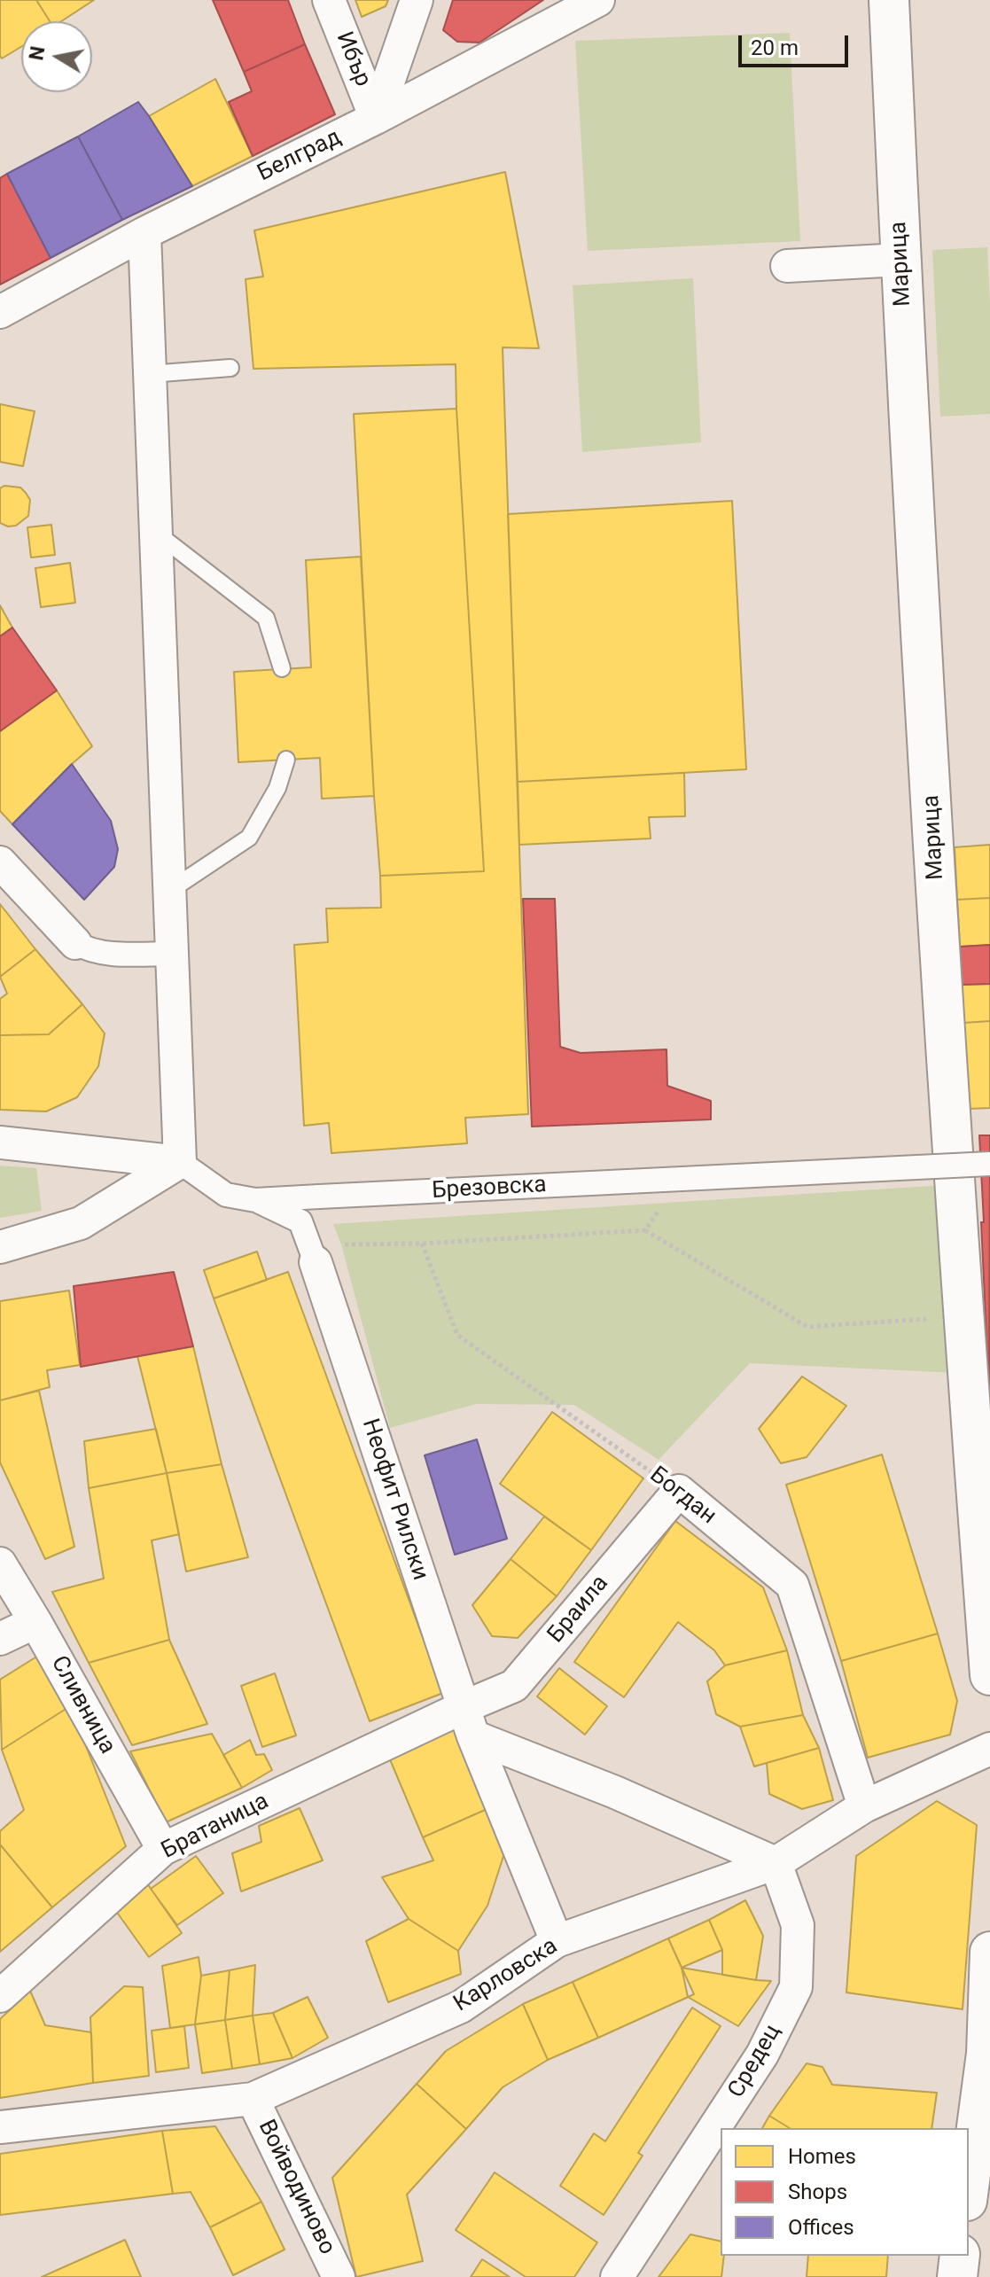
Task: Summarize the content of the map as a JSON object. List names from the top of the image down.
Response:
{
  "streets": {
    "street": [
      "Ибър",
      "Белград",
      "Марица",
      "Брезовска",
      "Богдан",
      "Неофит Рилски",
      "Браила",
      "Сливница",
      "Братаница",
      "Карловска",
      "Средец",
      "Войводиново"
    ]
  },
  "crossings": [
    ["Ибър", "Белград"],
    ["Богдан", "Браила"],
    ["Богдан", "Карловска"],
    ["Неофит Рилски", "Браила"],
    ["Неофит Рилски", "Братаница"],
    ["Неофит Рилски", "Карловска"],
    ["Браила", "Братаница"],
    ["Сливница", "Братаница"],
    ["Карловска", "Средец"],
    ["Карловска", "Войводиново"]
  ],
  "legend": ["Homes", "Shops", "Offices"],
  "scale_bar": "20 m",
  "north": "left"
}
